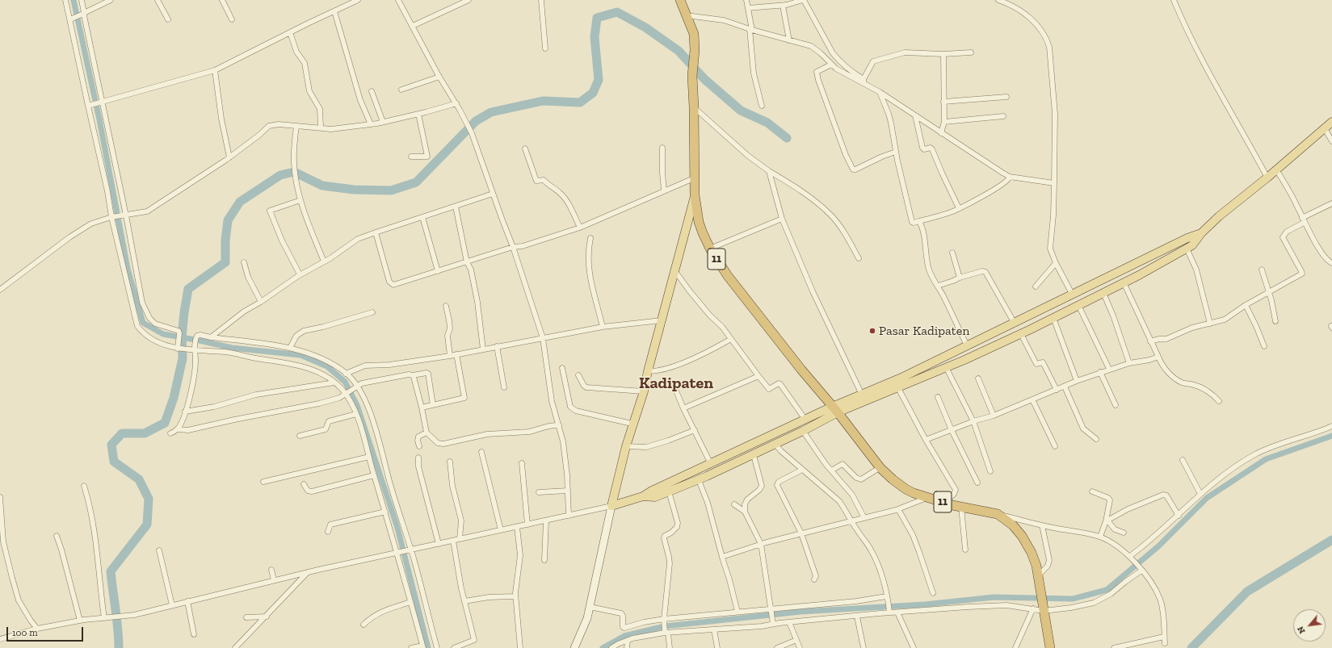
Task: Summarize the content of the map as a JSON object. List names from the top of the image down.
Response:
{
  "streets": {
    "highway": ["11"]
  },
  "districts": ["Kadipaten"],
  "places": ["Pasar Kadipaten"],
  "scale_bar": "100 m",
  "north": "bottom left"
}
